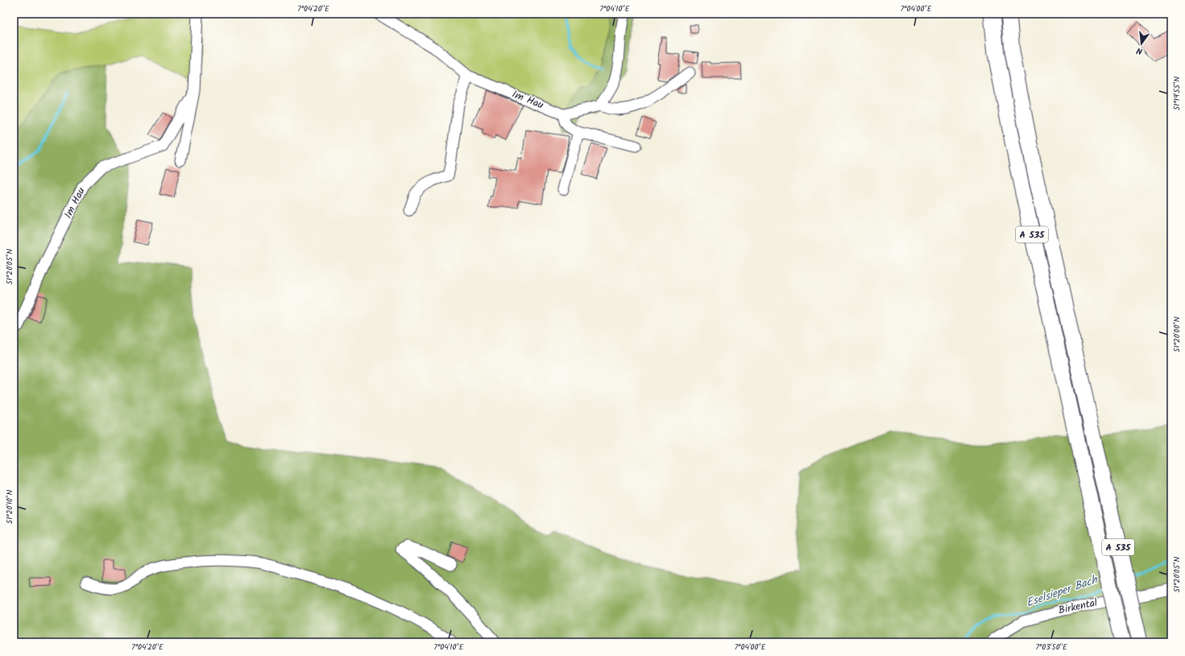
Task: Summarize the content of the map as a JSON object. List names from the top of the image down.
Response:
{
  "streets": {
    "highway": ["A 535"],
    "lane": ["Im Hau", "Birkental"]
  },
  "water": ["Eselsieper Bach"],
  "north": "bottom",
  "coordinates": [
    "7°04'20\"E",
    "7°04'10\"E",
    "7°04'00\"E",
    "51°19'55\"N",
    "51°20'05\"N",
    "51°20'00\"N",
    "51°20'10\"N",
    "7°03'50\"E"
  ]
}
